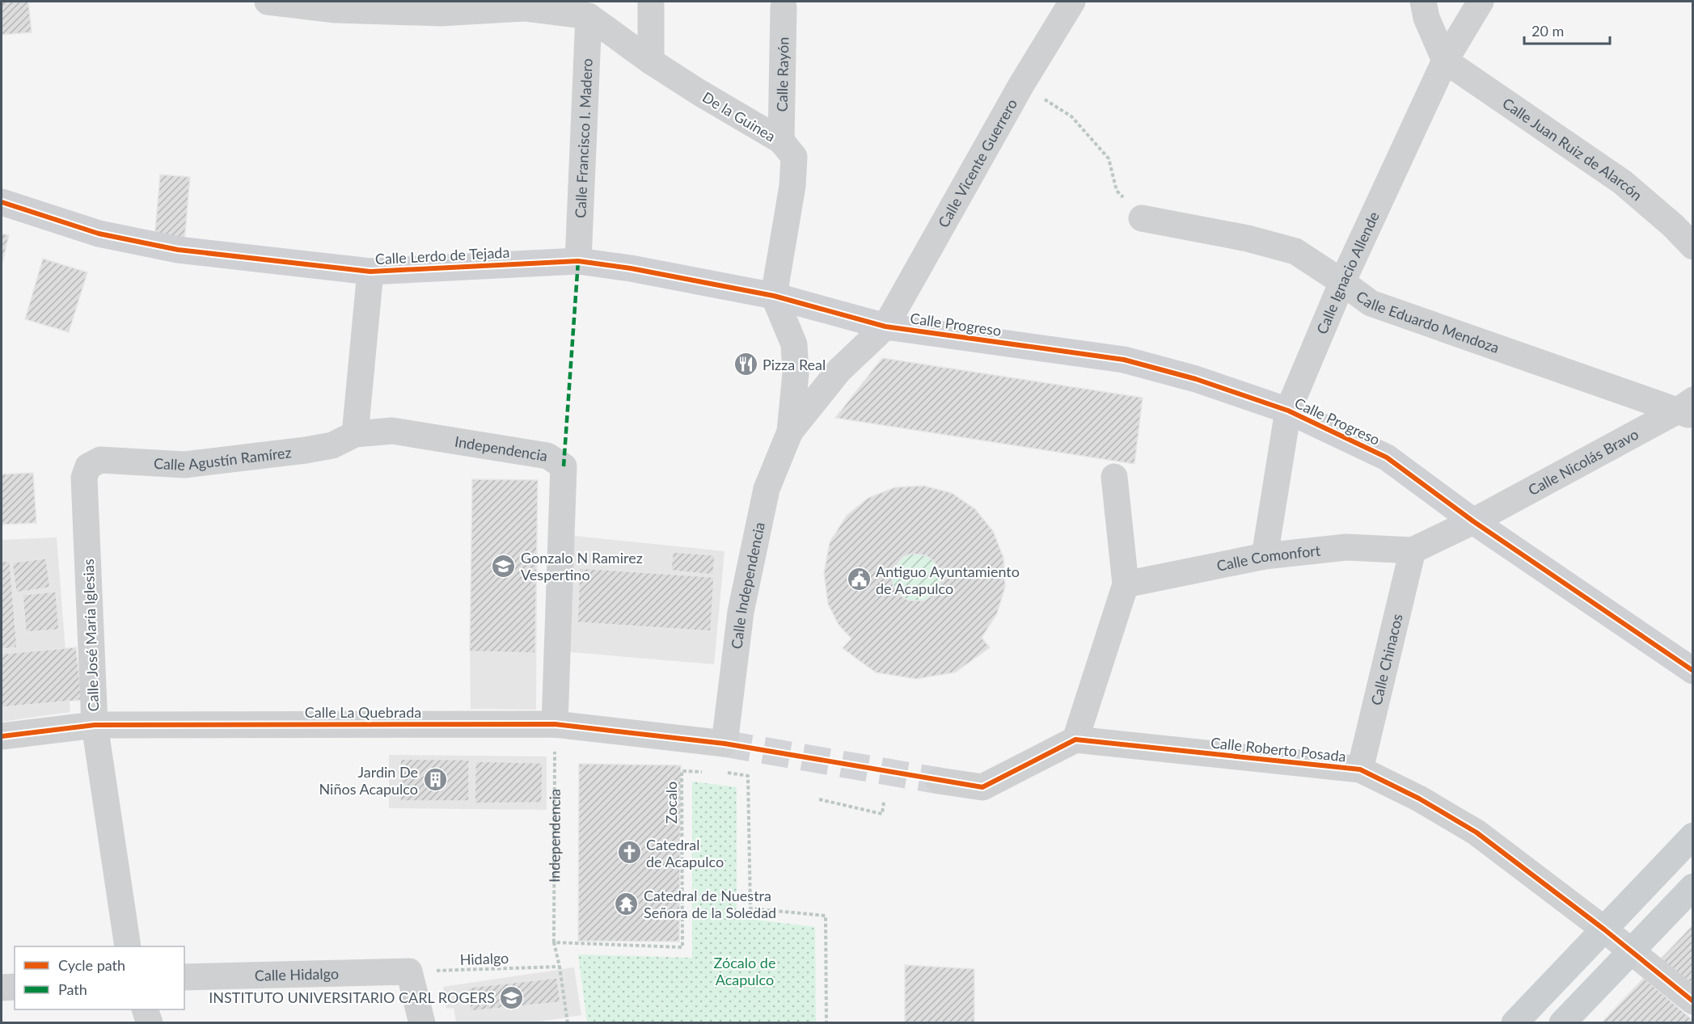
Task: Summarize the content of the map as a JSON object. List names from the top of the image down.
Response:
{
  "streets": {
    "street": [
      "Calle Rayón",
      "De la Guinea",
      "Calle Francisco I. Madero",
      "Calle Juan Ruiz de Alarcón",
      "Calle Vicente Guerrero",
      "Calle Lerdo de Tejada",
      "Calle Ignacio Allende",
      "Calle Eduardo Mendoza",
      "Calle Progreso",
      "Independencia",
      "Calle Agustín Ramírez",
      "Calle Nicolás Bravo",
      "Calle Comonfort",
      "Calle Independencia",
      "Calle José María Iglesias",
      "Calle Chinacos",
      "Calle La Quebrada",
      "Calle Roberto Posada",
      "Calle Hidalgo"
    ],
    "path": ["Zocalo", "Hidalgo"]
  },
  "crossings": [
    ["Calle Rayón", "De la Guinea"],
    ["De la Guinea", "Calle Francisco I. Madero"],
    ["De la Guinea", "Calle Lerdo de Tejada"],
    ["De la Guinea", "Calle Independencia"],
    ["Calle Francisco I. Madero", "Calle Lerdo de Tejada"],
    ["Calle Juan Ruiz de Alarcón", "Calle Ignacio Allende"],
    ["Calle Vicente Guerrero", "Calle Lerdo de Tejada"],
    ["Calle Vicente Guerrero", "Calle Progreso"],
    ["Calle Vicente Guerrero", "Calle Independencia"],
    ["Calle Lerdo de Tejada", "Calle Progreso"],
    ["Calle Lerdo de Tejada", "Calle Independencia"],
    ["Calle Ignacio Allende", "Calle Eduardo Mendoza"],
    ["Calle Ignacio Allende", "Calle Progreso"],
    ["Calle Ignacio Allende", "Calle Comonfort"],
    ["Calle Eduardo Mendoza", "Calle Nicolás Bravo"],
    ["Calle Progreso", "Calle Nicolás Bravo"],
    ["Calle Progreso", "Calle Independencia"],
    ["Independencia", "Calle Agustín Ramírez"],
    ["Independencia", "Calle La Quebrada"],
    ["Independencia", "Zocalo"],
    ["Calle Agustín Ramírez", "Calle José María Iglesias"],
    ["Calle Nicolás Bravo", "Calle Comonfort"],
    ["Calle Nicolás Bravo", "Calle Chinacos"],
    ["Calle Comonfort", "Calle Chinacos"],
    ["Calle Independencia", "Calle La Quebrada"],
    ["Calle José María Iglesias", "Calle La Quebrada"],
    ["Calle Chinacos", "Calle Roberto Posada"],
    ["Hidalgo", "Calle Hidalgo"]
  ],
  "parks": ["Zócalo de Acapulco"],
  "places": {
    "restaurant": ["Pizza Real"],
    "school or university": ["Gonzalo N Ramirez Vespertino", "INSTITUTO UNIVERSITARIO CARL ROGERS"],
    "public building": ["Antiguo Ayuntamiento de Acapulco"],
    "building": ["Jardin De Niños Acapulco"],
    "church": ["Catedral de Acapulco"],
    "temple": ["Catedral de Nuestra Señora de la Soledad"]
  },
  "legend": ["Cycle path", "Path"],
  "scale_bar": "20 m"
}
